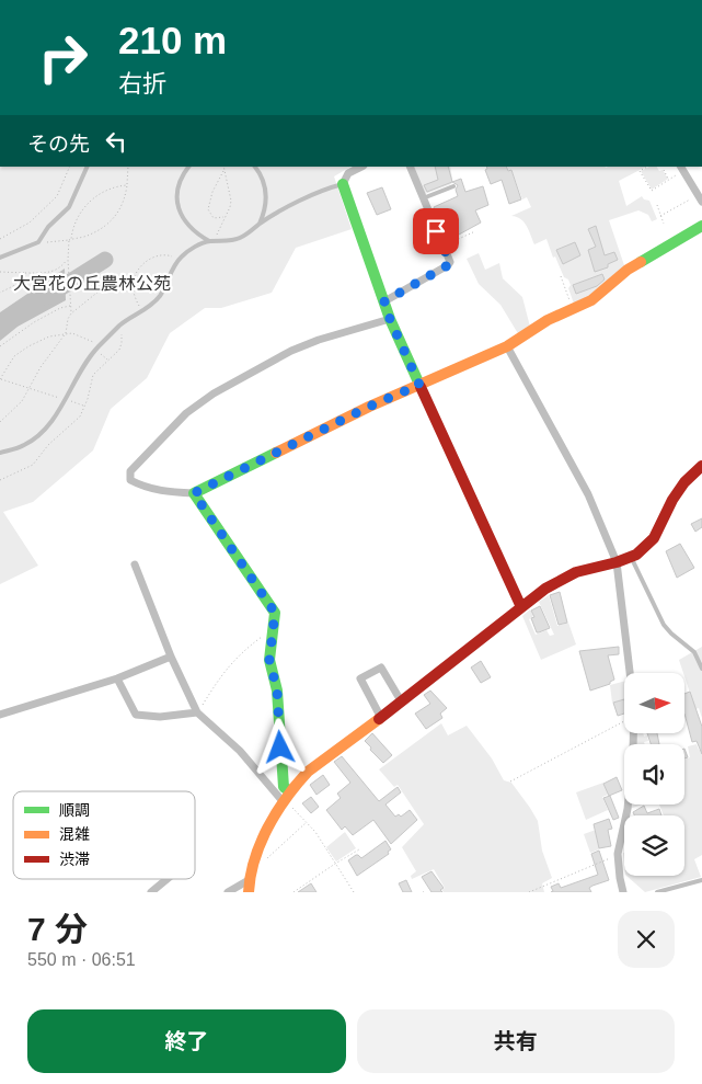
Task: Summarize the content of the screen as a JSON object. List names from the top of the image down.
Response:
{
  "parks": ["大宮花の丘農林公苑"],
  "legend": ["順調", "混雑", "渋滞"],
  "north": "right",
  "page": {
    "turn": ["210 m", "右折"],
    "then": "その先",
    "heading": ["7 分", "550 m · 06:51"],
    "buttons": ["終了", "共有"]
  }
}
